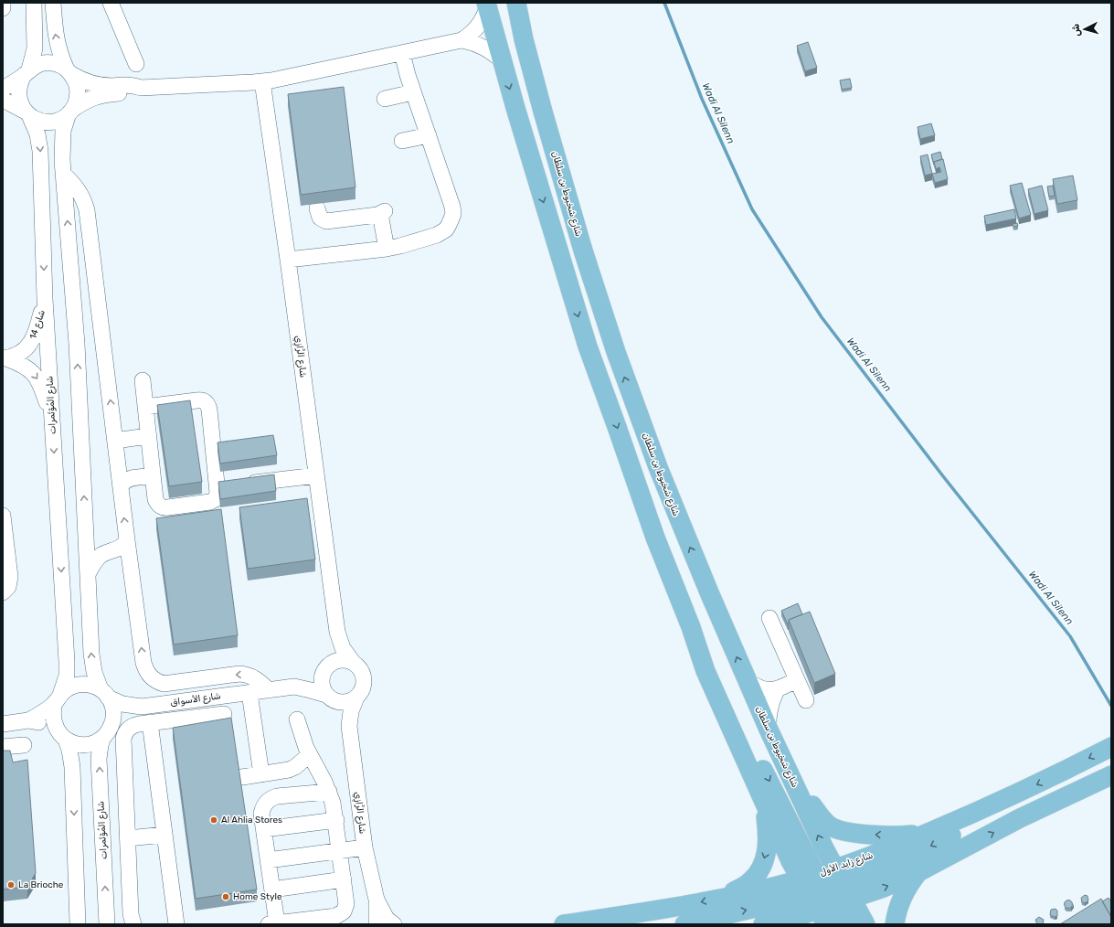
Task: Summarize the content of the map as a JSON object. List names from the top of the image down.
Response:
{
  "streets": {
    "main road": ["شارع شخبوط بن سلطان", "شارع زايد الأول"],
    "street": [
      "شارع 14",
      "شارع الرَّازِي",
      "شارع المُؤتَمرات",
      "شارع الأسواق"
    ]
  },
  "crossings": [
    ["شارع شخبوط بن سلطان", "شارع زايد الأول"],
    ["شارع 14", "شارع المُؤتَمرات"],
    ["شارع الرَّازِي", "شارع الأسواق"],
    ["شارع المُؤتَمرات", "شارع الأسواق"]
  ],
  "one_way": ["شارع 14"],
  "water": ["Wadi Al Silenn"],
  "places": ["Al Ahlia Stores", "La Brioche", "Home Style"],
  "north": "left"
}
